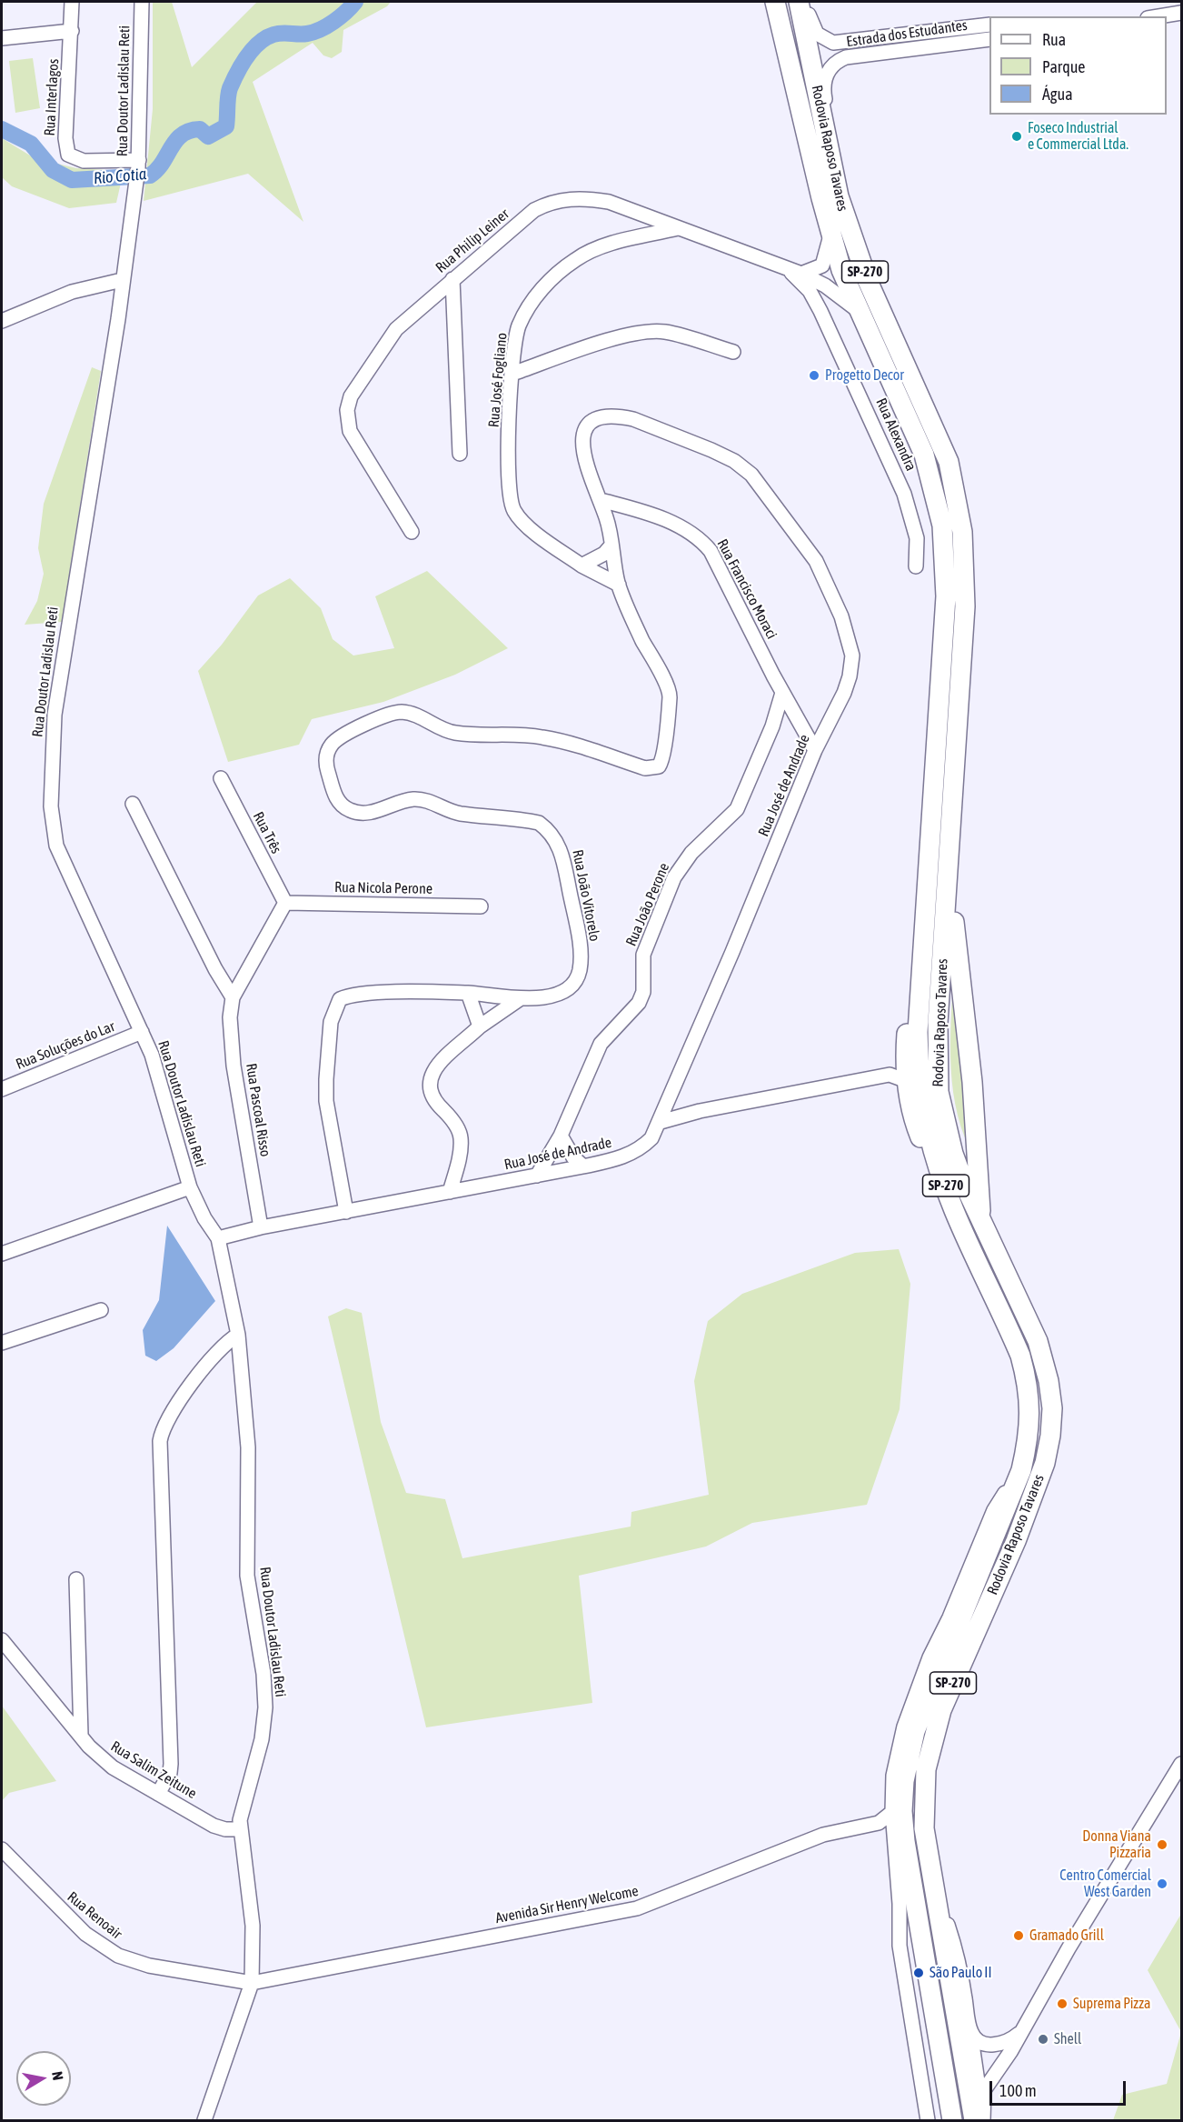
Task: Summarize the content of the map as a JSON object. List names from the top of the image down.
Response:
{
  "streets": {
    "highway": ["Rodovia Raposo Tavares", "SP-270"],
    "street": [
      "Estrada dos Estudantes",
      "Rua Doutor Ladislau Reti",
      "Rua Interlagos",
      "Rua Philip Leiner",
      "Rua José Fogliano",
      "Rua Alexandra",
      "Rua Francisco Moraci",
      "Rua José de Andrade",
      "Rua Três",
      "Rua Nicola Perone",
      "Rua João Vitorelo",
      "Rua João Perone",
      "Rua Soluções do Lar",
      "Rua Pascoal Risso",
      "Rua Salim Zeitune",
      "Avenida Sir Henry Welcome",
      "Rua Renoair"
    ]
  },
  "crossings": [
    ["Estrada dos Estudantes", "Rodovia Raposo Tavares"],
    ["Rua Doutor Ladislau Reti", "Rua Interlagos"],
    ["Rua Doutor Ladislau Reti", "Rua José de Andrade"],
    ["Rua Doutor Ladislau Reti", "Rua Soluções do Lar"],
    ["Rua Doutor Ladislau Reti", "Rua Salim Zeitune"],
    ["Rua Doutor Ladislau Reti", "Avenida Sir Henry Welcome"],
    ["Rua Doutor Ladislau Reti", "Rua Renoair"],
    ["Rodovia Raposo Tavares", "Rua Philip Leiner"],
    ["Rua Philip Leiner", "Rua José Fogliano"],
    ["Rua Philip Leiner", "Rua Alexandra"],
    ["Rua José Fogliano", "Rua José de Andrade"],
    ["Rua Francisco Moraci", "Rua José de Andrade"],
    ["Rua Francisco Moraci", "Rua João Perone"],
    ["Rua José de Andrade", "Rua João Vitorelo"],
    ["Rua José de Andrade", "Rua João Perone"],
    ["Rua José de Andrade", "Rua Pascoal Risso"],
    ["Rua Três", "Rua Nicola Perone"],
    ["Rua Três", "Rua Pascoal Risso"],
    ["Rua Nicola Perone", "Rua Pascoal Risso"],
    ["Avenida Sir Henry Welcome", "Rua Renoair"]
  ],
  "water": ["Rio Cotia"],
  "places": [
    "Foseco Industrial e Commercial Ltda.",
    "Progetto Decor",
    "Donna Viana Pizzaria",
    "Centro Comercial West Garden",
    "Gramado Grill",
    "São Paulo II",
    "Suprema Pizza",
    "Shell"
  ],
  "legend": ["Rua", "Parque", "Água"],
  "scale_bar": "100 m",
  "north": "right"
}
